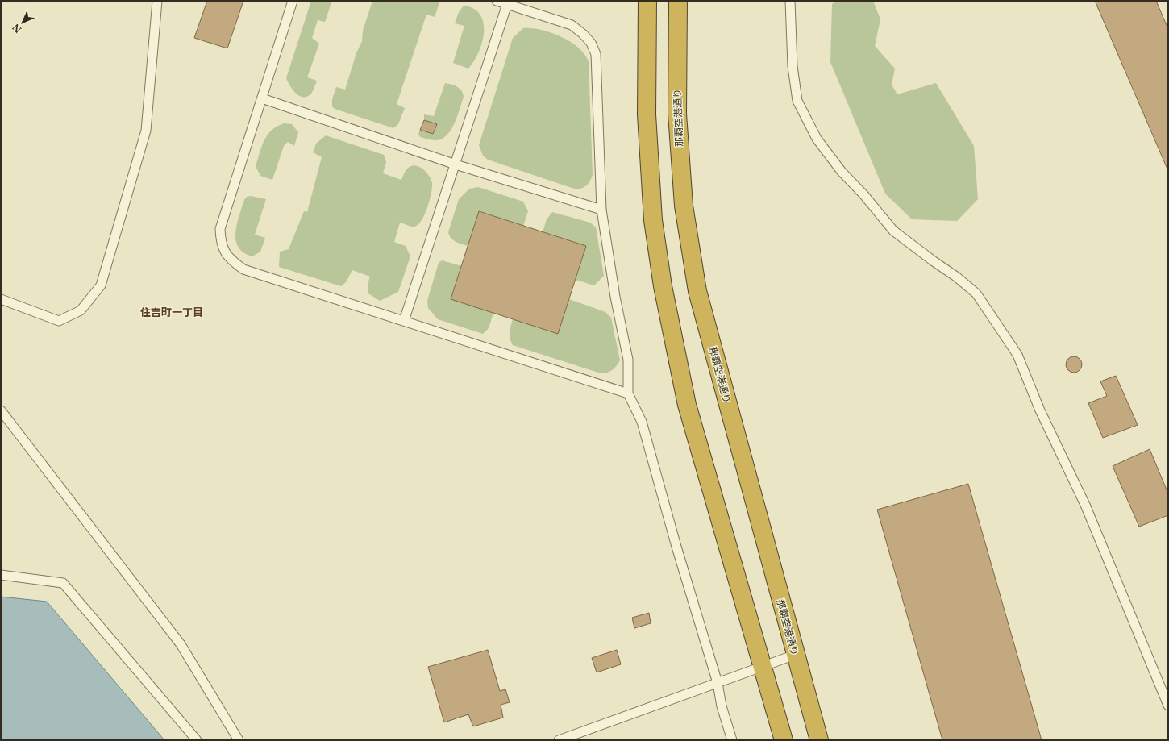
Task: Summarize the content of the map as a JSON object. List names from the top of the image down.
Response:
{
  "streets": {
    "highway": ["那覇空港通り"]
  },
  "districts": ["住吉町一丁目"],
  "north": "bottom left"
}
